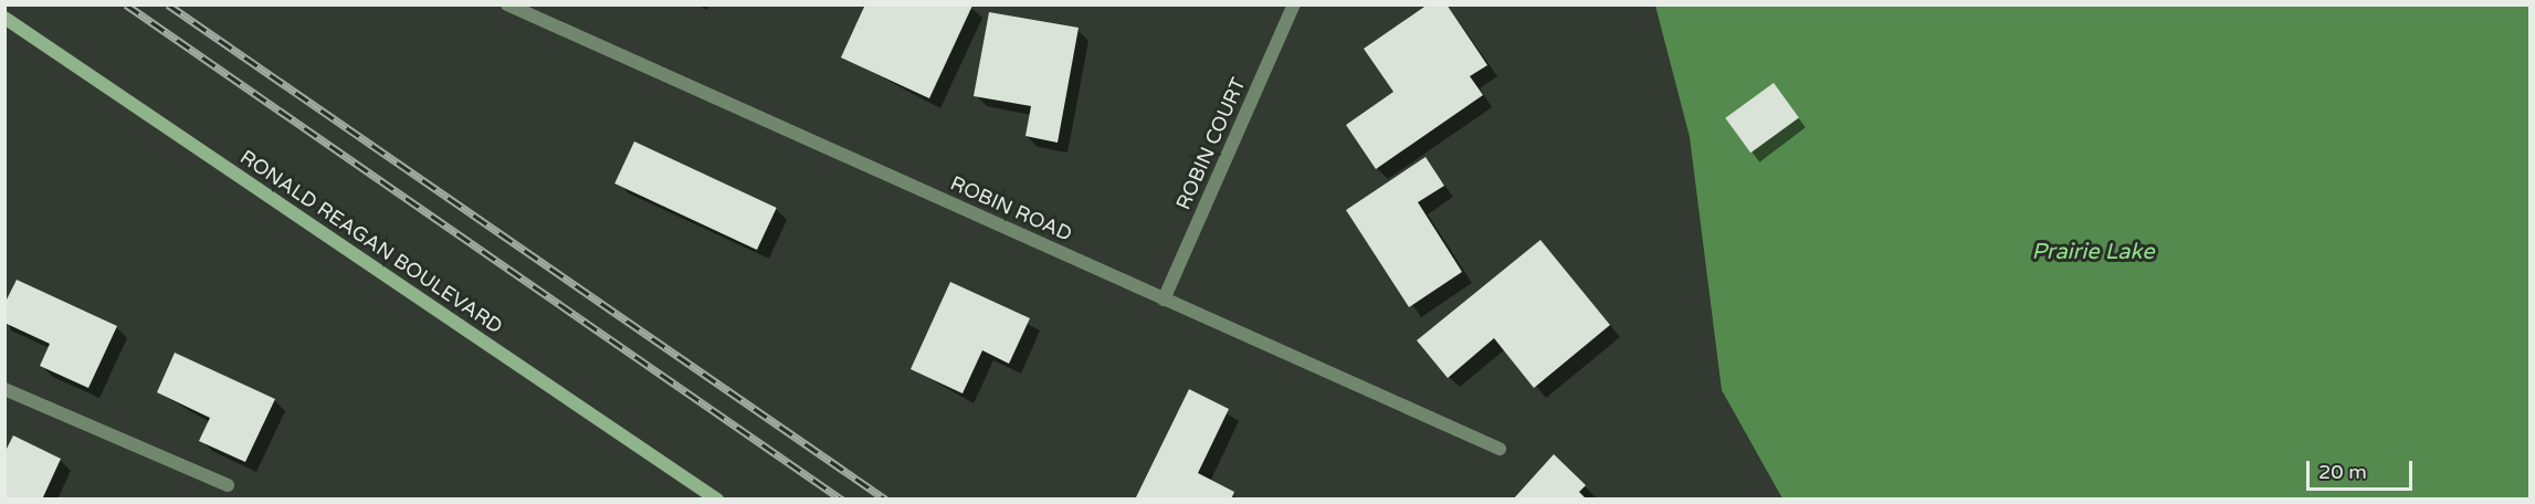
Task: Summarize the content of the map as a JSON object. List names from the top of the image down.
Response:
{
  "streets": {
    "street": ["ROBIN COURT", "ROBIN ROAD", "RONALD REAGAN BOULEVARD"]
  },
  "crossings": [
    ["ROBIN COURT", "ROBIN ROAD"]
  ],
  "water": ["Prairie Lake"],
  "scale_bar": "20 m"
}
